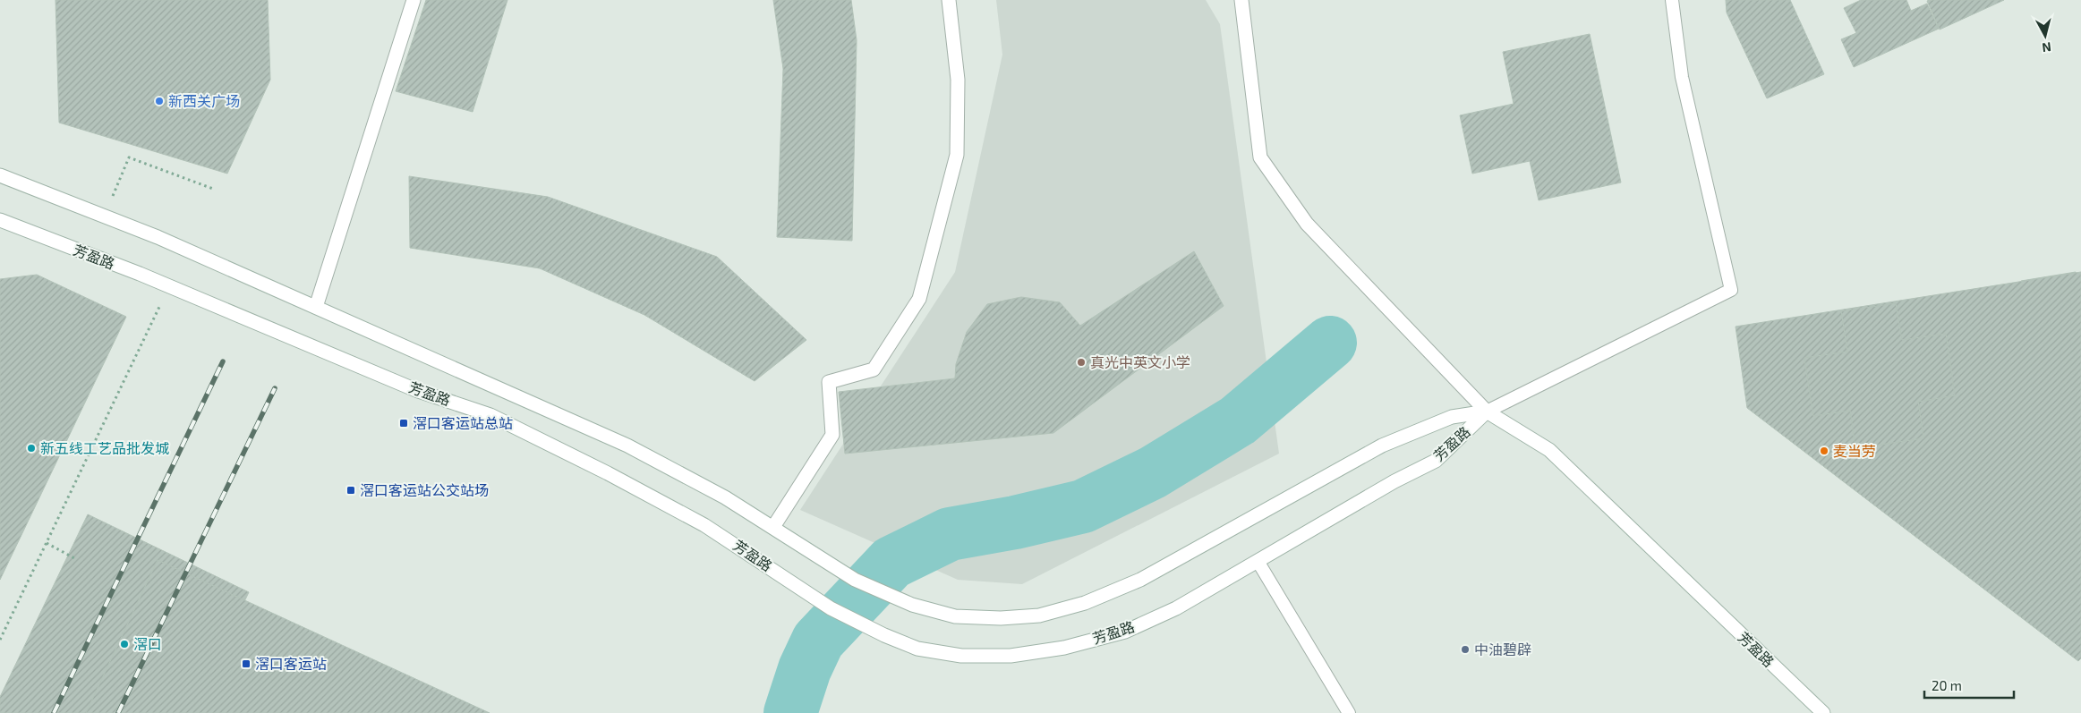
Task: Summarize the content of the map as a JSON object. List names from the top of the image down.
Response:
{
  "streets": {
    "street": ["芳盈路"]
  },
  "places": {
    "other": [
      "新西关广场",
      "真光中英文小学",
      "新五线工艺品批发城",
      "麦当劳",
      "滘口",
      "中油碧辟"
    ],
    "transit": ["滘口客运站总站", "滘口客运站公交站场", "滘口客运站"]
  },
  "scale_bar": "20 m",
  "north": "bottom"
}
